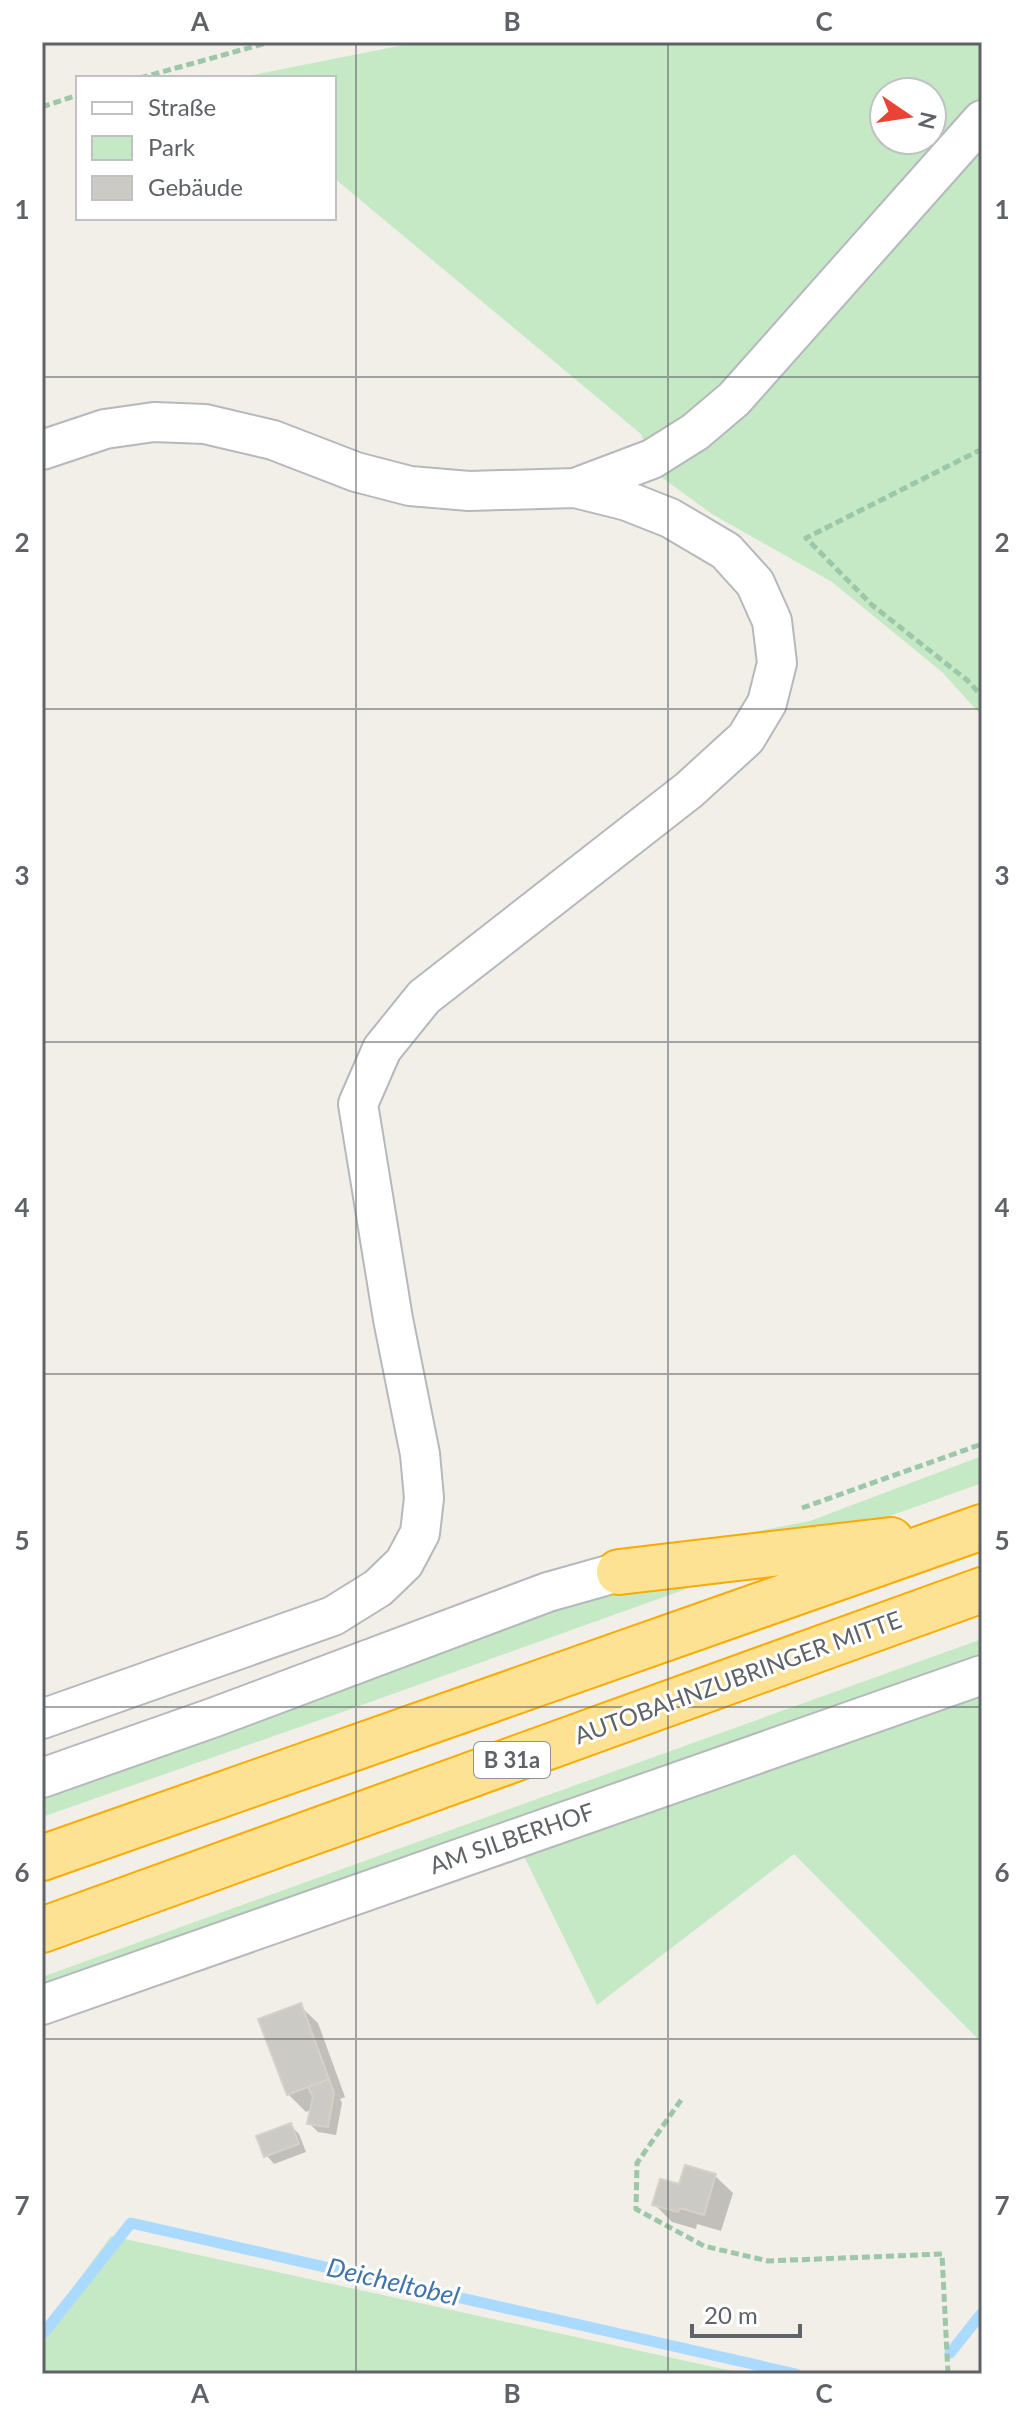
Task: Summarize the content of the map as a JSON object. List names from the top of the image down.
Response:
{
  "streets": {
    "highway": ["AUTOBAHNZUBRINGER MITTE", "B 31a"],
    "lane": ["AM SILBERHOF"]
  },
  "water": ["Deicheltobel"],
  "legend": ["Straße", "Park", "Gebäude"],
  "scale_bar": "20 m",
  "north": "right",
  "grid": {
    "columns": ["A", "B", "C"],
    "rows": [
      "1",
      "2",
      "3",
      "4",
      "5",
      "6",
      "7"
    ]
  }
}
